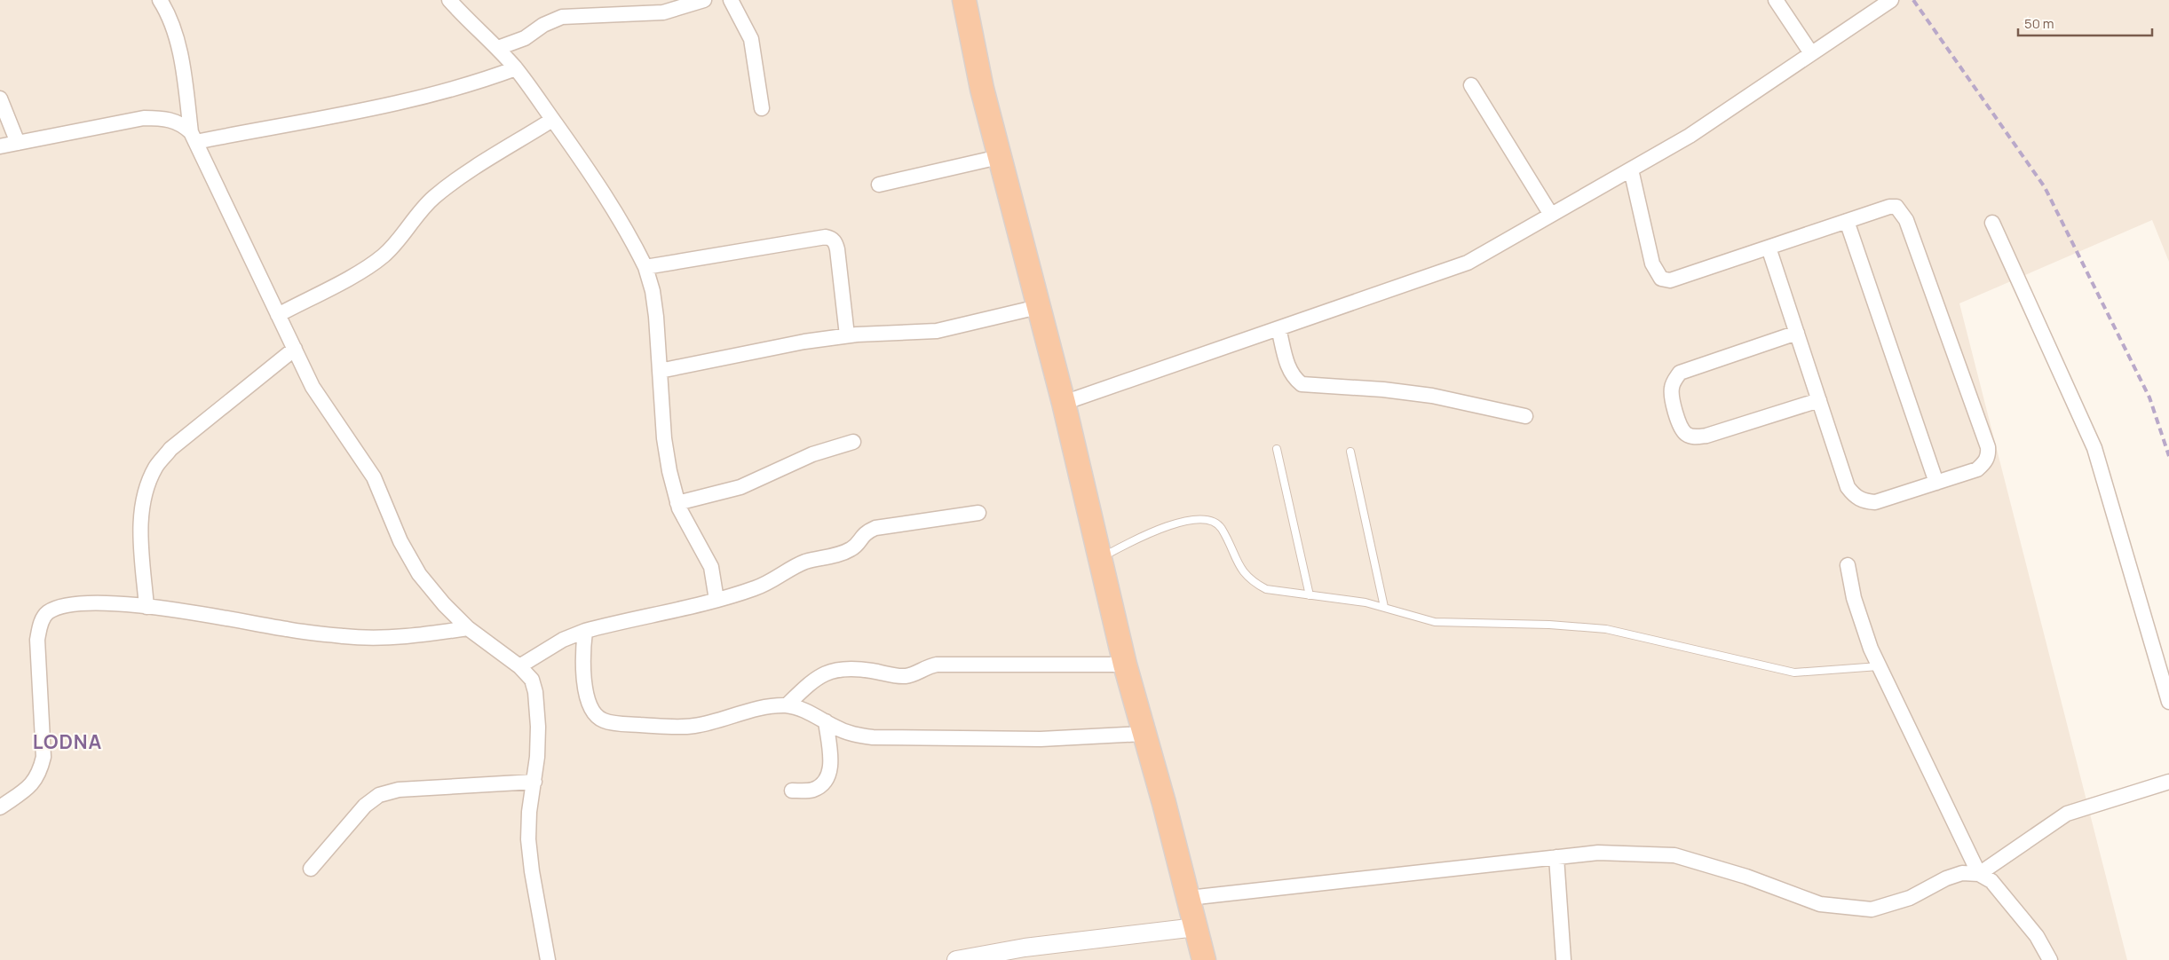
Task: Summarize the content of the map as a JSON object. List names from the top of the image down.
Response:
{
  "districts": ["LODNA"],
  "scale_bar": "50 m"
}
